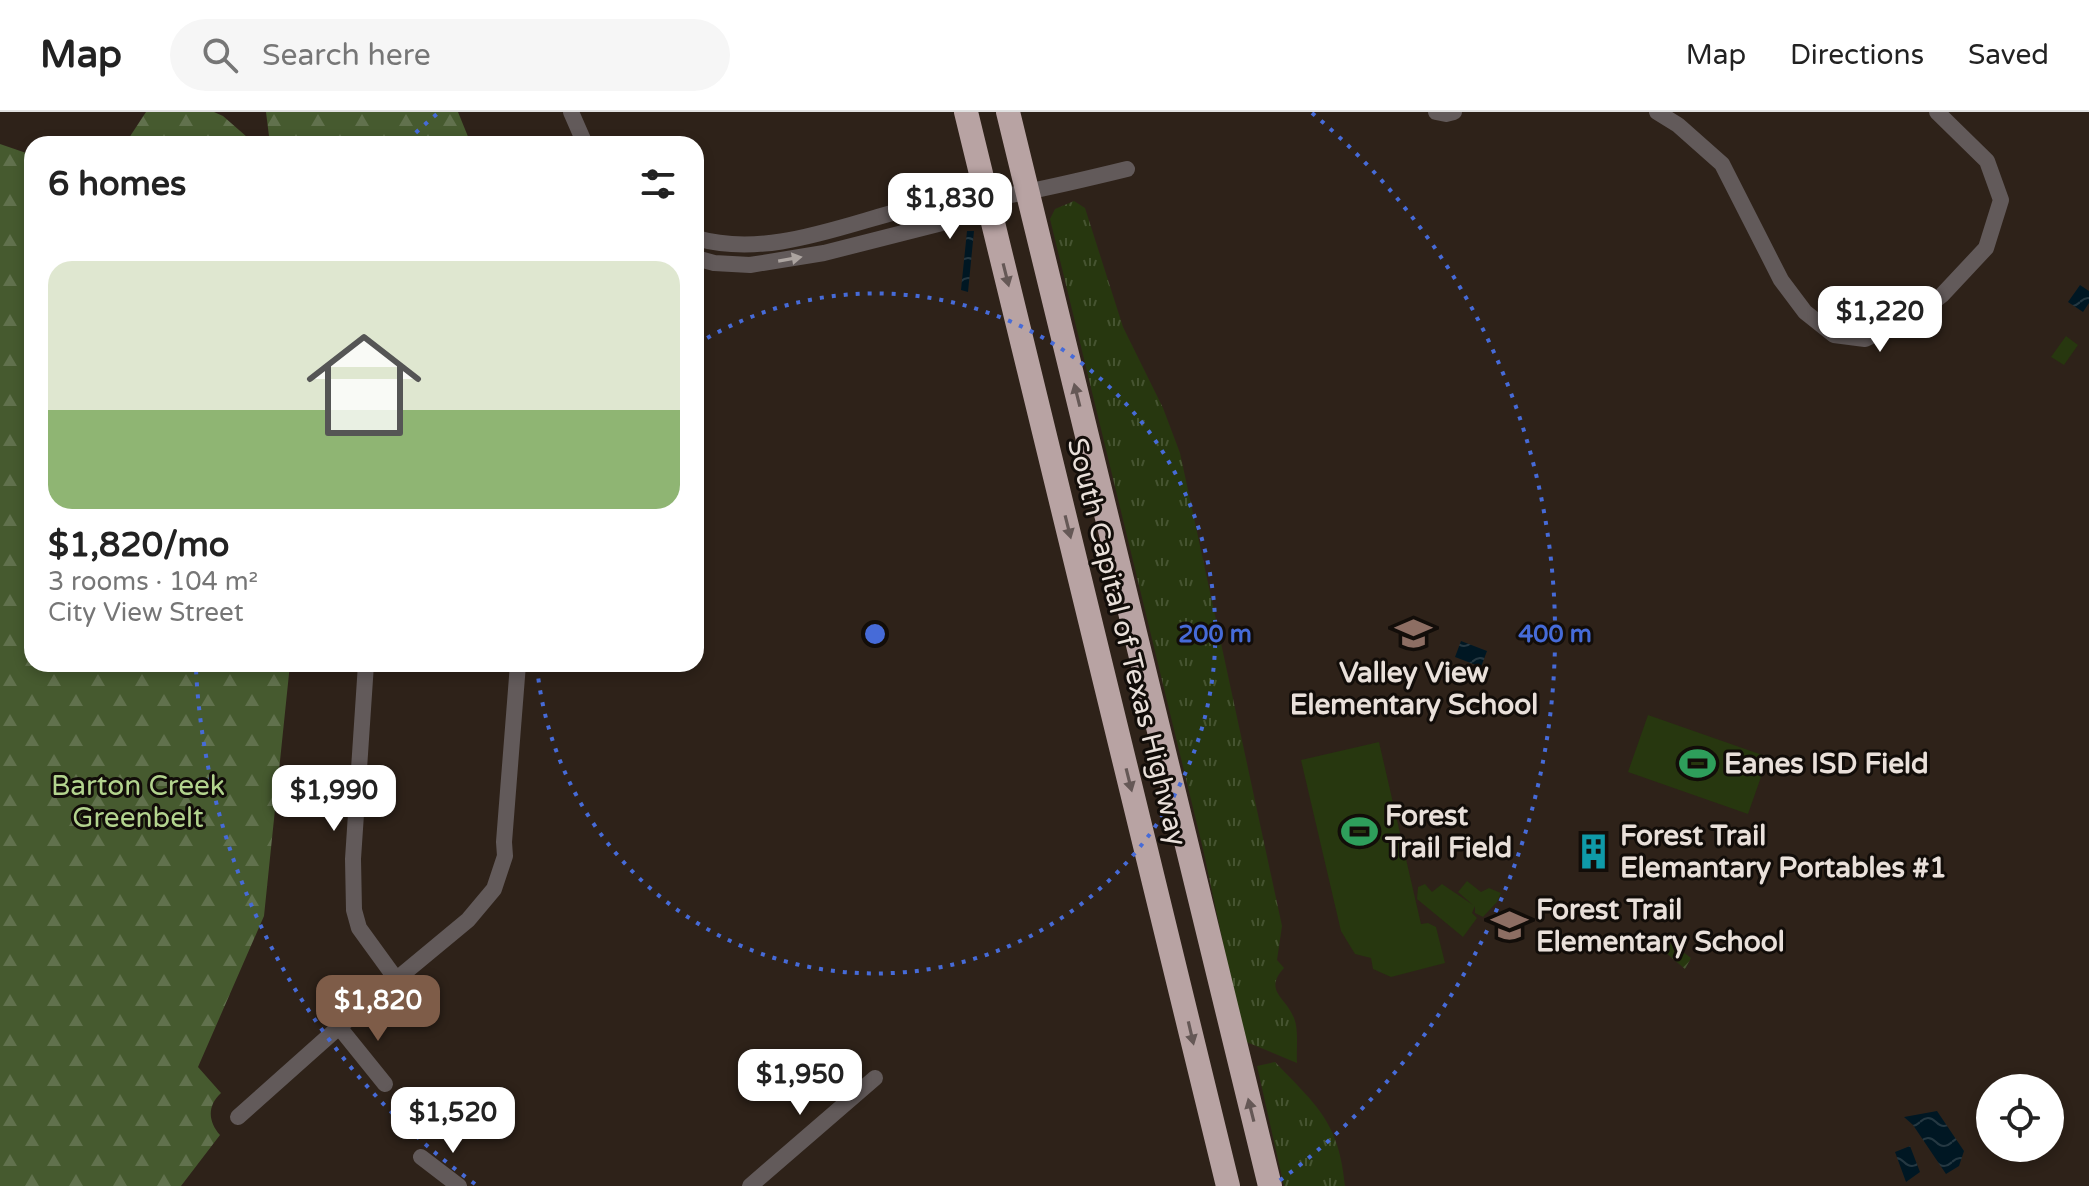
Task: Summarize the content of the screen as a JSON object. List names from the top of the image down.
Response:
{
  "streets": {
    "highway": ["South Capital of Texas Highway"]
  },
  "parks": ["Barton Creek Greenbelt"],
  "places": {
    "school or university": ["Valley View Elementary School", "Forest Trail Elementary School"],
    "sports": ["Eanes ISD Field", "Forest Trail Field"],
    "building": ["Forest Trail Elemantary Portables #1"]
  },
  "page": {
    "header": "Map",
    "search": "Search here",
    "nav": ["Map", "Directions", "Saved"],
    "heading": "6 homes",
    "price": [
      "$1,830",
      "$1,220",
      "$1,990",
      "$1,820",
      "$1,950",
      "$1,520"
    ],
    "list": [
      {
        "name": "$1,820/mo",
        "note": "3 rooms · 104 m² · City View Street"
      }
    ]
  },
  "rings": ["200 m", "400 m"]
}
